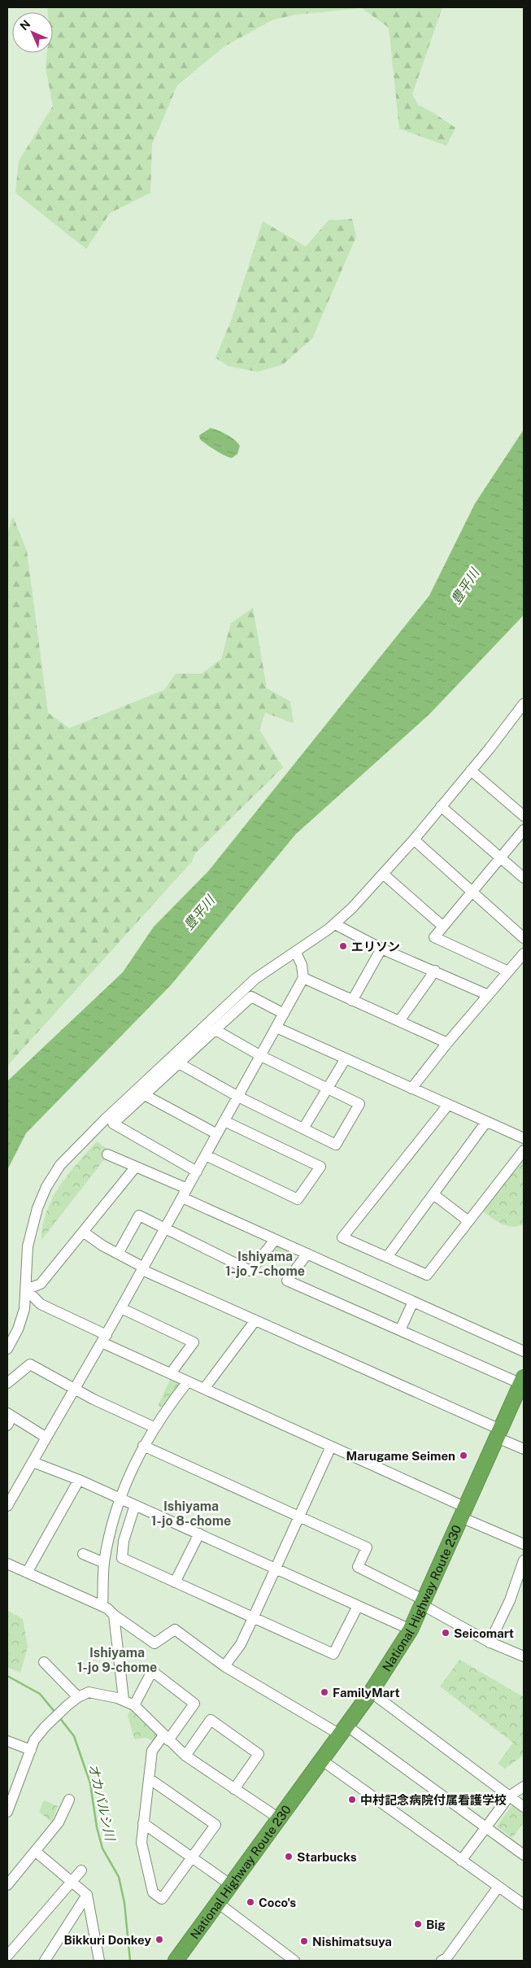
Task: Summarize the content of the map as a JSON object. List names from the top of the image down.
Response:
{
  "streets": {
    "highway": ["National Highway Route 230"]
  },
  "districts": ["Ishiyama 1-jo 7-chome", "Ishiyama 1-jo 8-chome", "Ishiyama 1-jo 9-chome"],
  "water": ["豊平川", "オカバルシ川"],
  "places": [
    "エリソン",
    "Marugame Seimen",
    "Seicomart",
    "FamilyMart",
    "中村記念病院付属看護学校",
    "Starbucks",
    "Coco's",
    "Big",
    "Bikkuri Donkey",
    "Nishimatsuya"
  ],
  "north": "top left"
}
